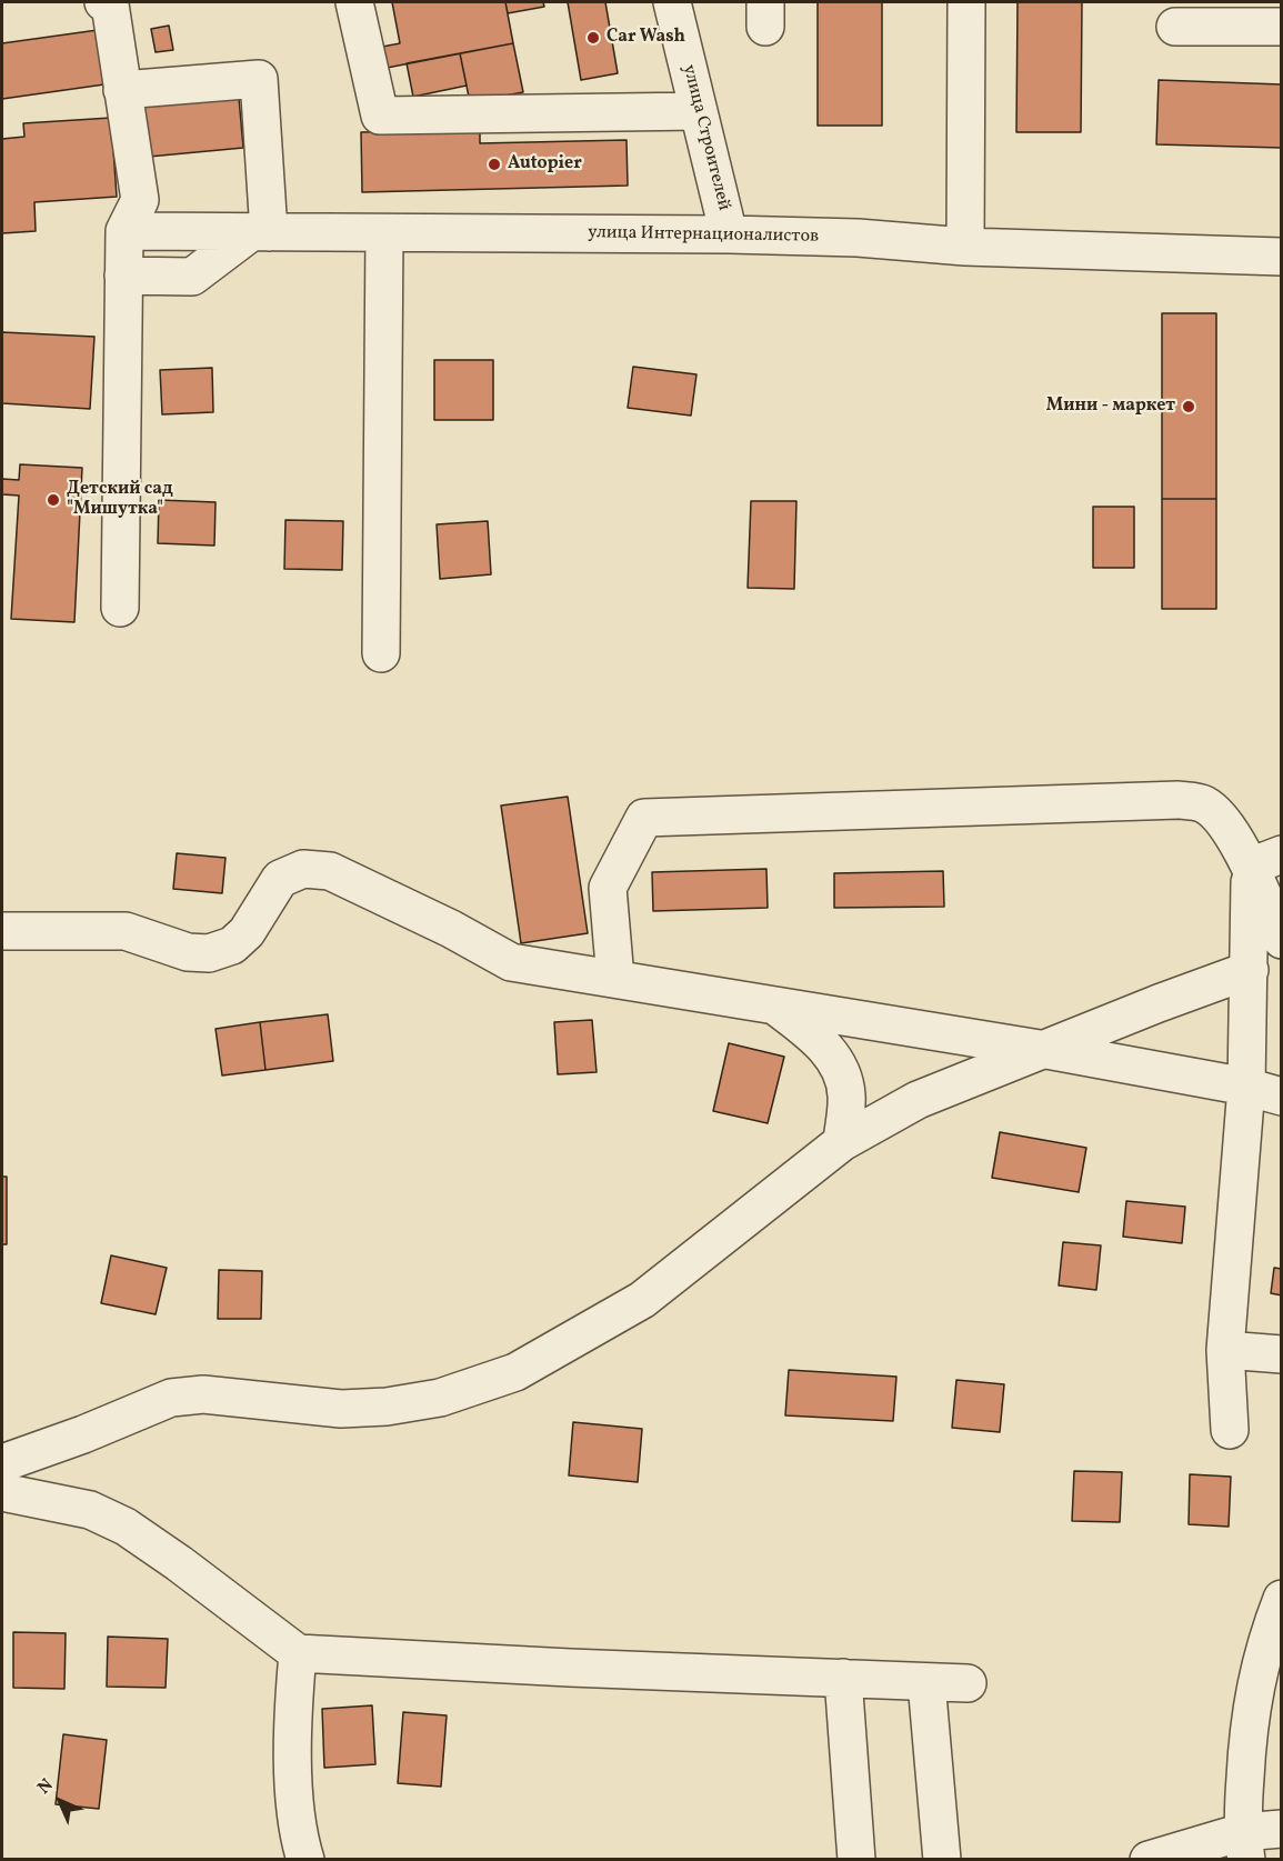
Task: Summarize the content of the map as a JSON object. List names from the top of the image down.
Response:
{
  "streets": {
    "street": ["улица Строителей", "улица Интернационалистов"]
  },
  "crossings": [
    ["улица Строителей", "улица Интернационалистов"]
  ],
  "places": [
    "Car Wash",
    "Autopier",
    "Мини - маркет",
    "Детский сад \"Мишутка\""
  ],
  "north": "top left"
}
